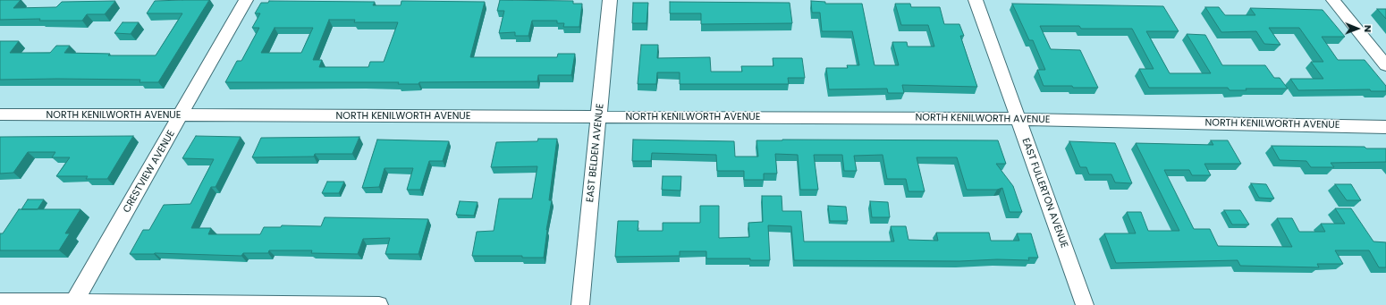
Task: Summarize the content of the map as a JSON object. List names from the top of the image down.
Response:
{
  "streets": {
    "street": [
      "NORTH KENILWORTH AVENUE",
      "EAST BELDEN AVENUE",
      "CRESTVIEW AVENUE",
      "EAST FULLERTON AVENUE"
    ]
  },
  "crossings": [
    ["NORTH KENILWORTH AVENUE", "EAST BELDEN AVENUE"],
    ["NORTH KENILWORTH AVENUE", "CRESTVIEW AVENUE"],
    ["NORTH KENILWORTH AVENUE", "EAST FULLERTON AVENUE"]
  ],
  "north": "right"
}
